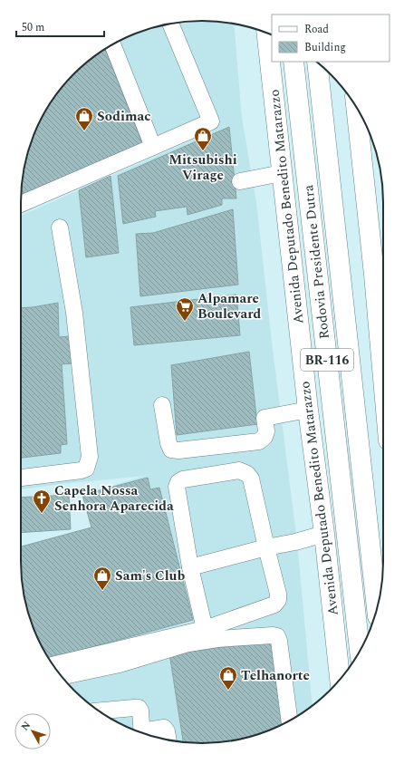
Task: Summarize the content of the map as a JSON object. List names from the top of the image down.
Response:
{
  "streets": {
    "main road": ["Avenida Deputado Benedito Matarazzo", "Rodovia Presidente Dutra", "BR-116"]
  },
  "places": {
    "shop": [
      "Sodimac",
      "Mitsubishi Virage",
      "Sam's Club",
      "Telhanorte"
    ],
    "supermarket": ["Alpamare Boulevard"],
    "church": ["Capela Nossa Senhora Aparecida"]
  },
  "legend": ["Road", "Building"],
  "scale_bar": "50 m",
  "north": "top left"
}
